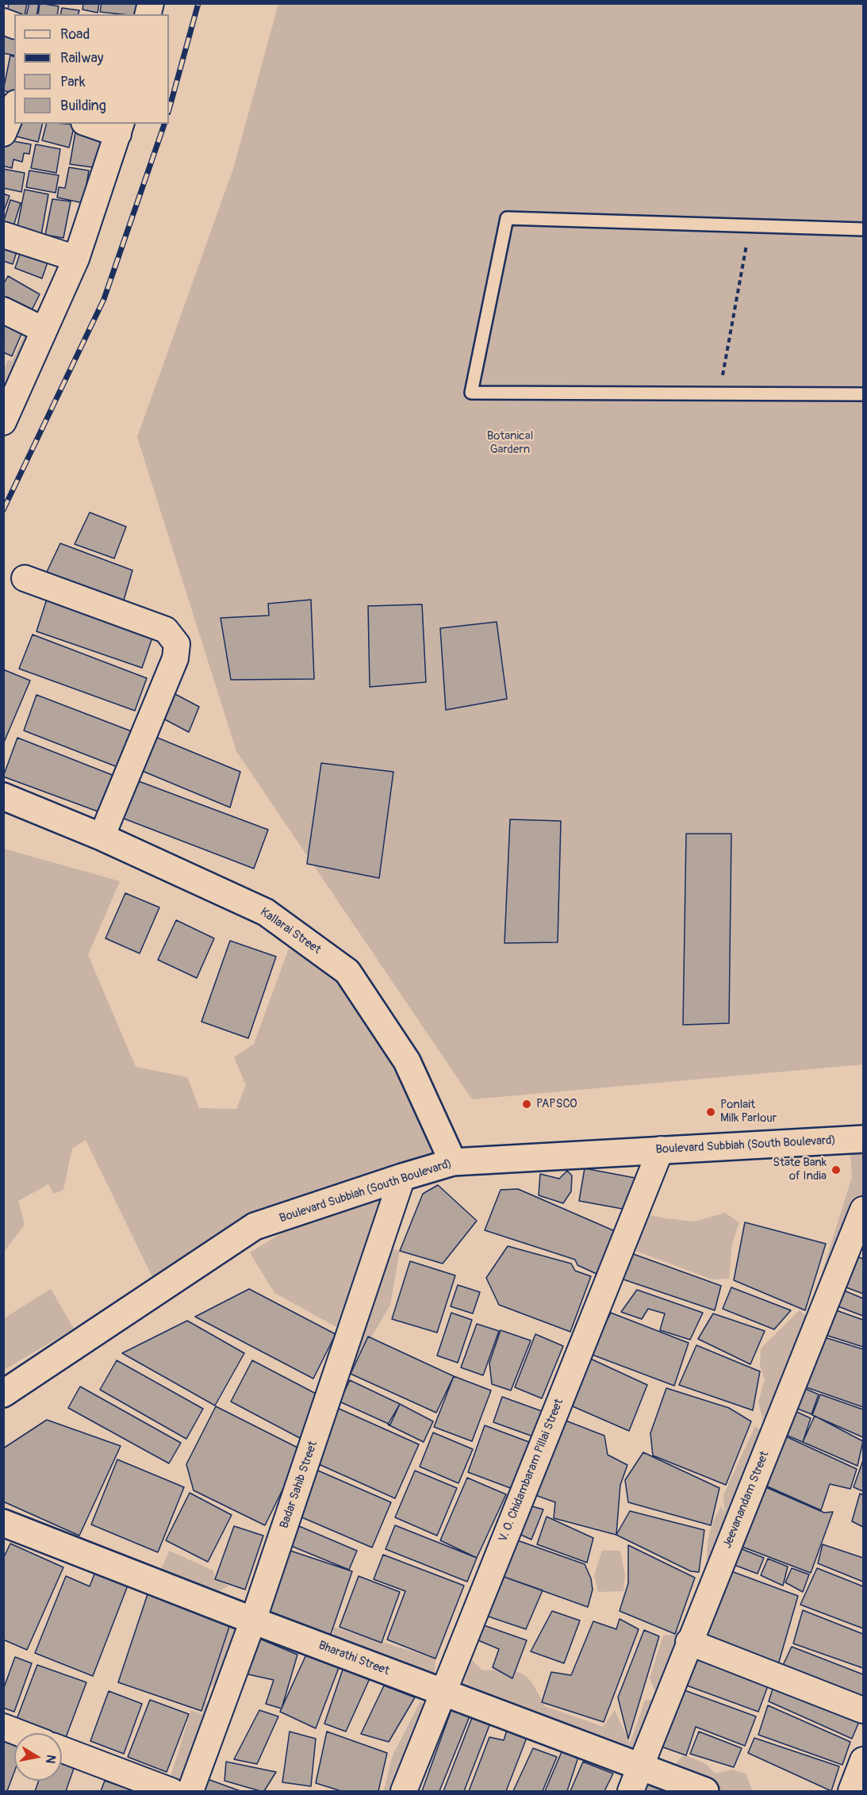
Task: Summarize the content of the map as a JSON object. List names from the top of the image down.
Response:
{
  "streets": {
    "street": [
      "Kallarai Street",
      "Boulevard Subbiah (South Boulevard)",
      "V. O. Chidambaram Pillai Street",
      "Badar Sahib Street",
      "Jeevanandam Street",
      "Bharathi Street"
    ]
  },
  "crossings": [
    ["Kallarai Street", "Boulevard Subbiah (South Boulevard)"],
    ["Boulevard Subbiah (South Boulevard)", "V. O. Chidambaram Pillai Street"],
    ["Boulevard Subbiah (South Boulevard)", "Badar Sahib Street"],
    ["V. O. Chidambaram Pillai Street", "Bharathi Street"],
    ["Badar Sahib Street", "Bharathi Street"],
    ["Jeevanandam Street", "Bharathi Street"]
  ],
  "parks": ["Botanical Gardern"],
  "places": ["PAPSCO", "Ponlait Milk Parlour", "State Bank of India"],
  "legend": [
    "Road",
    "Railway",
    "Park",
    "Building"
  ],
  "north": "right"
}
